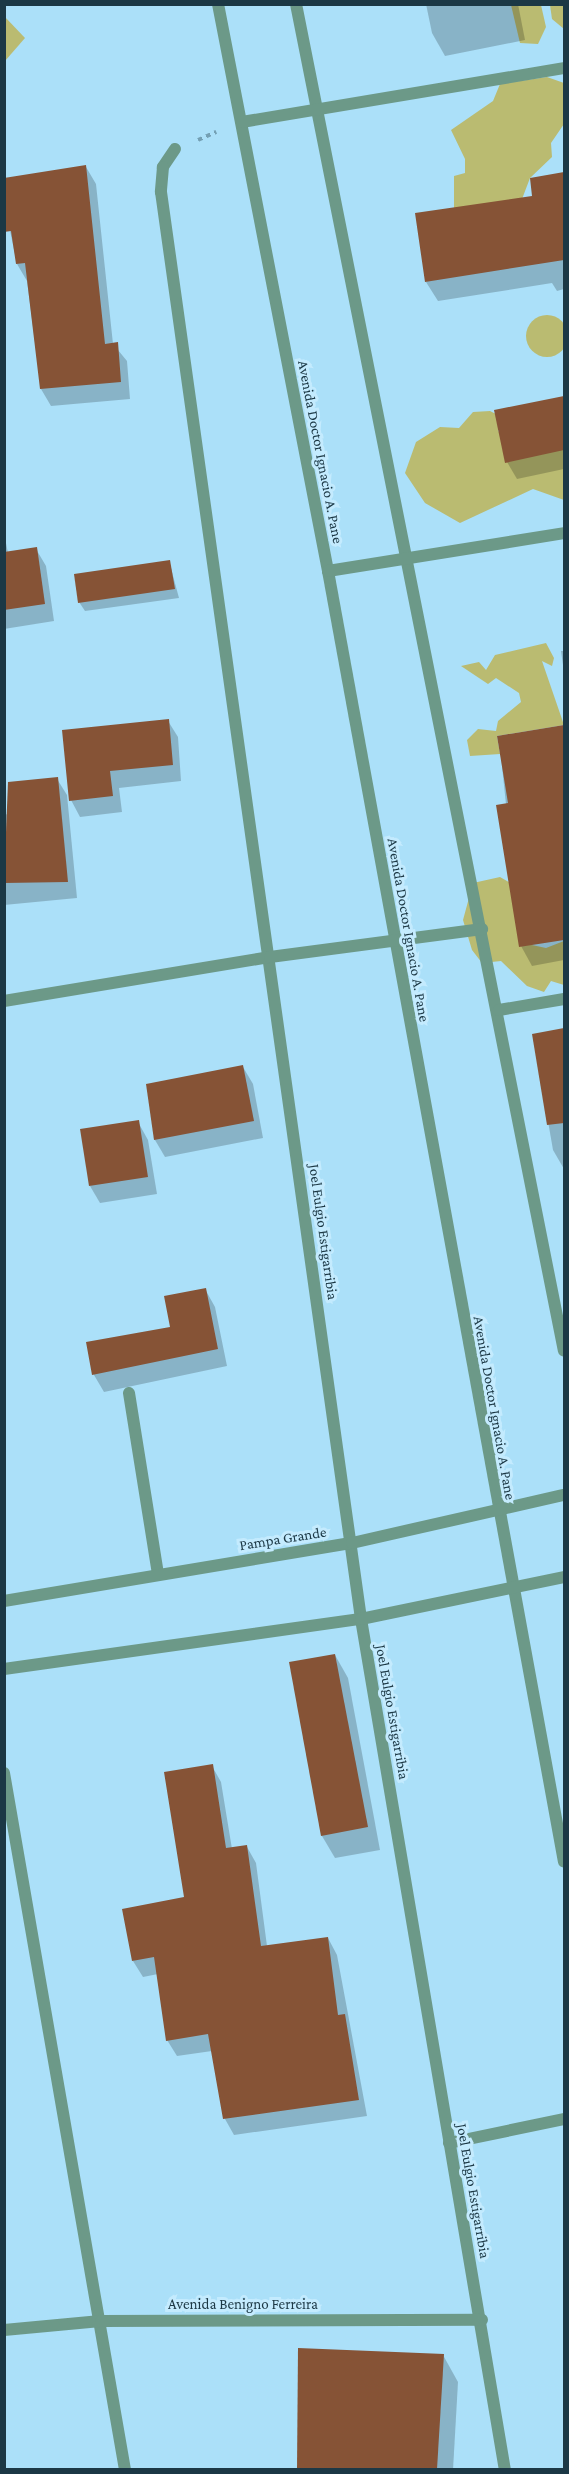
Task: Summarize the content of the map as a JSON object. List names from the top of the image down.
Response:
{
  "streets": {
    "street": [
      "Avenida Doctor Ignacio A. Pane",
      "Joel Eulgio Estigarribia",
      "Pampa Grande",
      "Avenida Benigno Ferreira"
    ]
  },
  "crossings": [
    ["Avenida Doctor Ignacio A. Pane", "Pampa Grande"],
    ["Joel Eulgio Estigarribia", "Pampa Grande"],
    ["Joel Eulgio Estigarribia", "Avenida Benigno Ferreira"]
  ]
}
